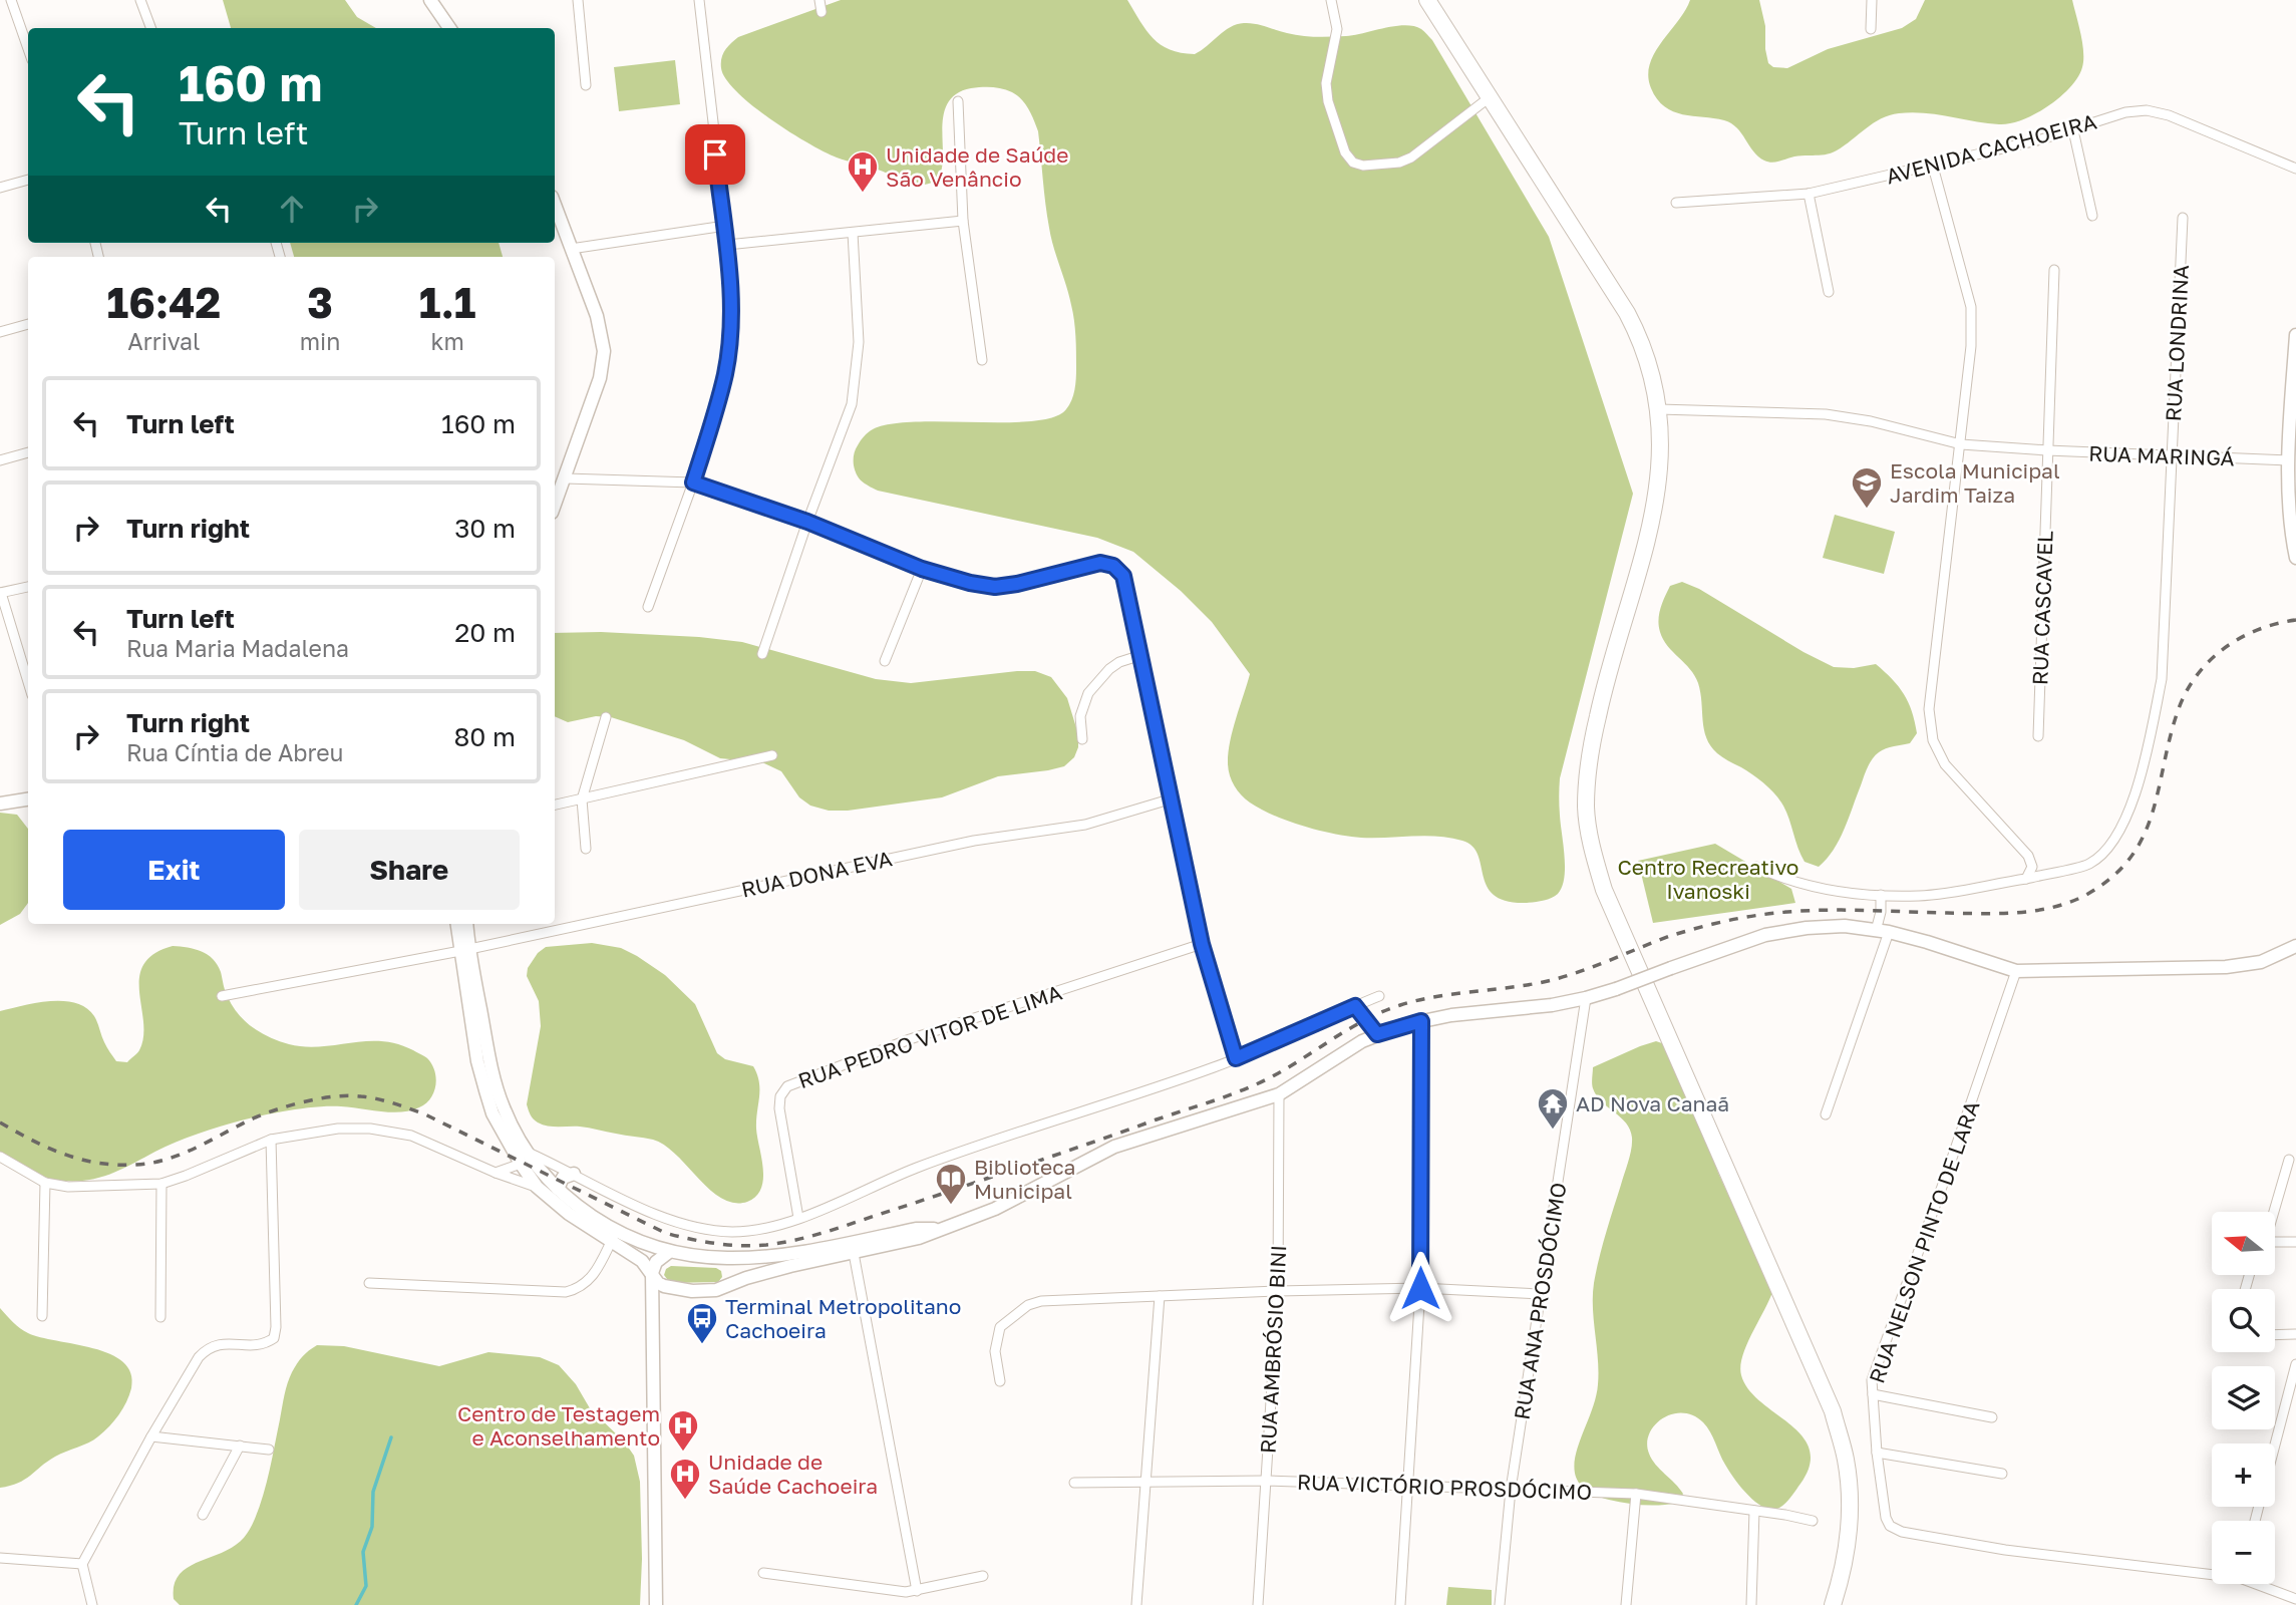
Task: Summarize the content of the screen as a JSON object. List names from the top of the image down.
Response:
{
  "streets": {
    "street": [
      "AVENIDA CACHOEIRA",
      "RUA LONDRINA",
      "RUA MARINGÁ",
      "RUA CASCAVEL",
      "RUA DONA EVA",
      "RUA PEDRO VITOR DE LIMA",
      "RUA NELSON PINTO DE LARA",
      "RUA ANA PROSDÓCIMO",
      "RUA AMBRÓSIO BINI",
      "RUA VICTÓRIO PROSDÓCIMO"
    ]
  },
  "crossings": [
    ["RUA LONDRINA", "RUA MARINGÁ"],
    ["RUA MARINGÁ", "RUA CASCAVEL"],
    ["RUA ANA PROSDÓCIMO", "RUA VICTÓRIO PROSDÓCIMO"],
    ["RUA AMBRÓSIO BINI", "RUA VICTÓRIO PROSDÓCIMO"]
  ],
  "parks": ["Centro Recreativo Ivanoski"],
  "places": {
    "hospital": ["Unidade de Saúde São Venâncio", "Centro de Testagem e Aconselhamento", "Unidade de Saúde Cachoeira"],
    "school or university": ["Escola Municipal Jardim Taiza"],
    "temple": ["AD Nova Canaã"],
    "library": ["Biblioteca Municipal"],
    "bus stop": ["Terminal Metropolitano Cachoeira"]
  },
  "north": "left",
  "page": {
    "turn": ["160 m", "Turn left"],
    "eta": [
      "16:42",
      "Arrival",
      "3",
      "min",
      "1.1",
      "km"
    ],
    "list": [
      {
        "name": "Turn left",
        "value": "160 m"
      },
      {
        "name": "Turn right",
        "value": "30 m"
      },
      {
        "name": "Turn left",
        "note": "Rua Maria Madalena",
        "value": "20 m"
      },
      {
        "name": "Turn right",
        "note": "Rua Cíntia de Abreu",
        "value": "80 m"
      }
    ],
    "buttons": ["Exit", "Share"],
    "map_buttons": ["+", "−"]
  }
}
